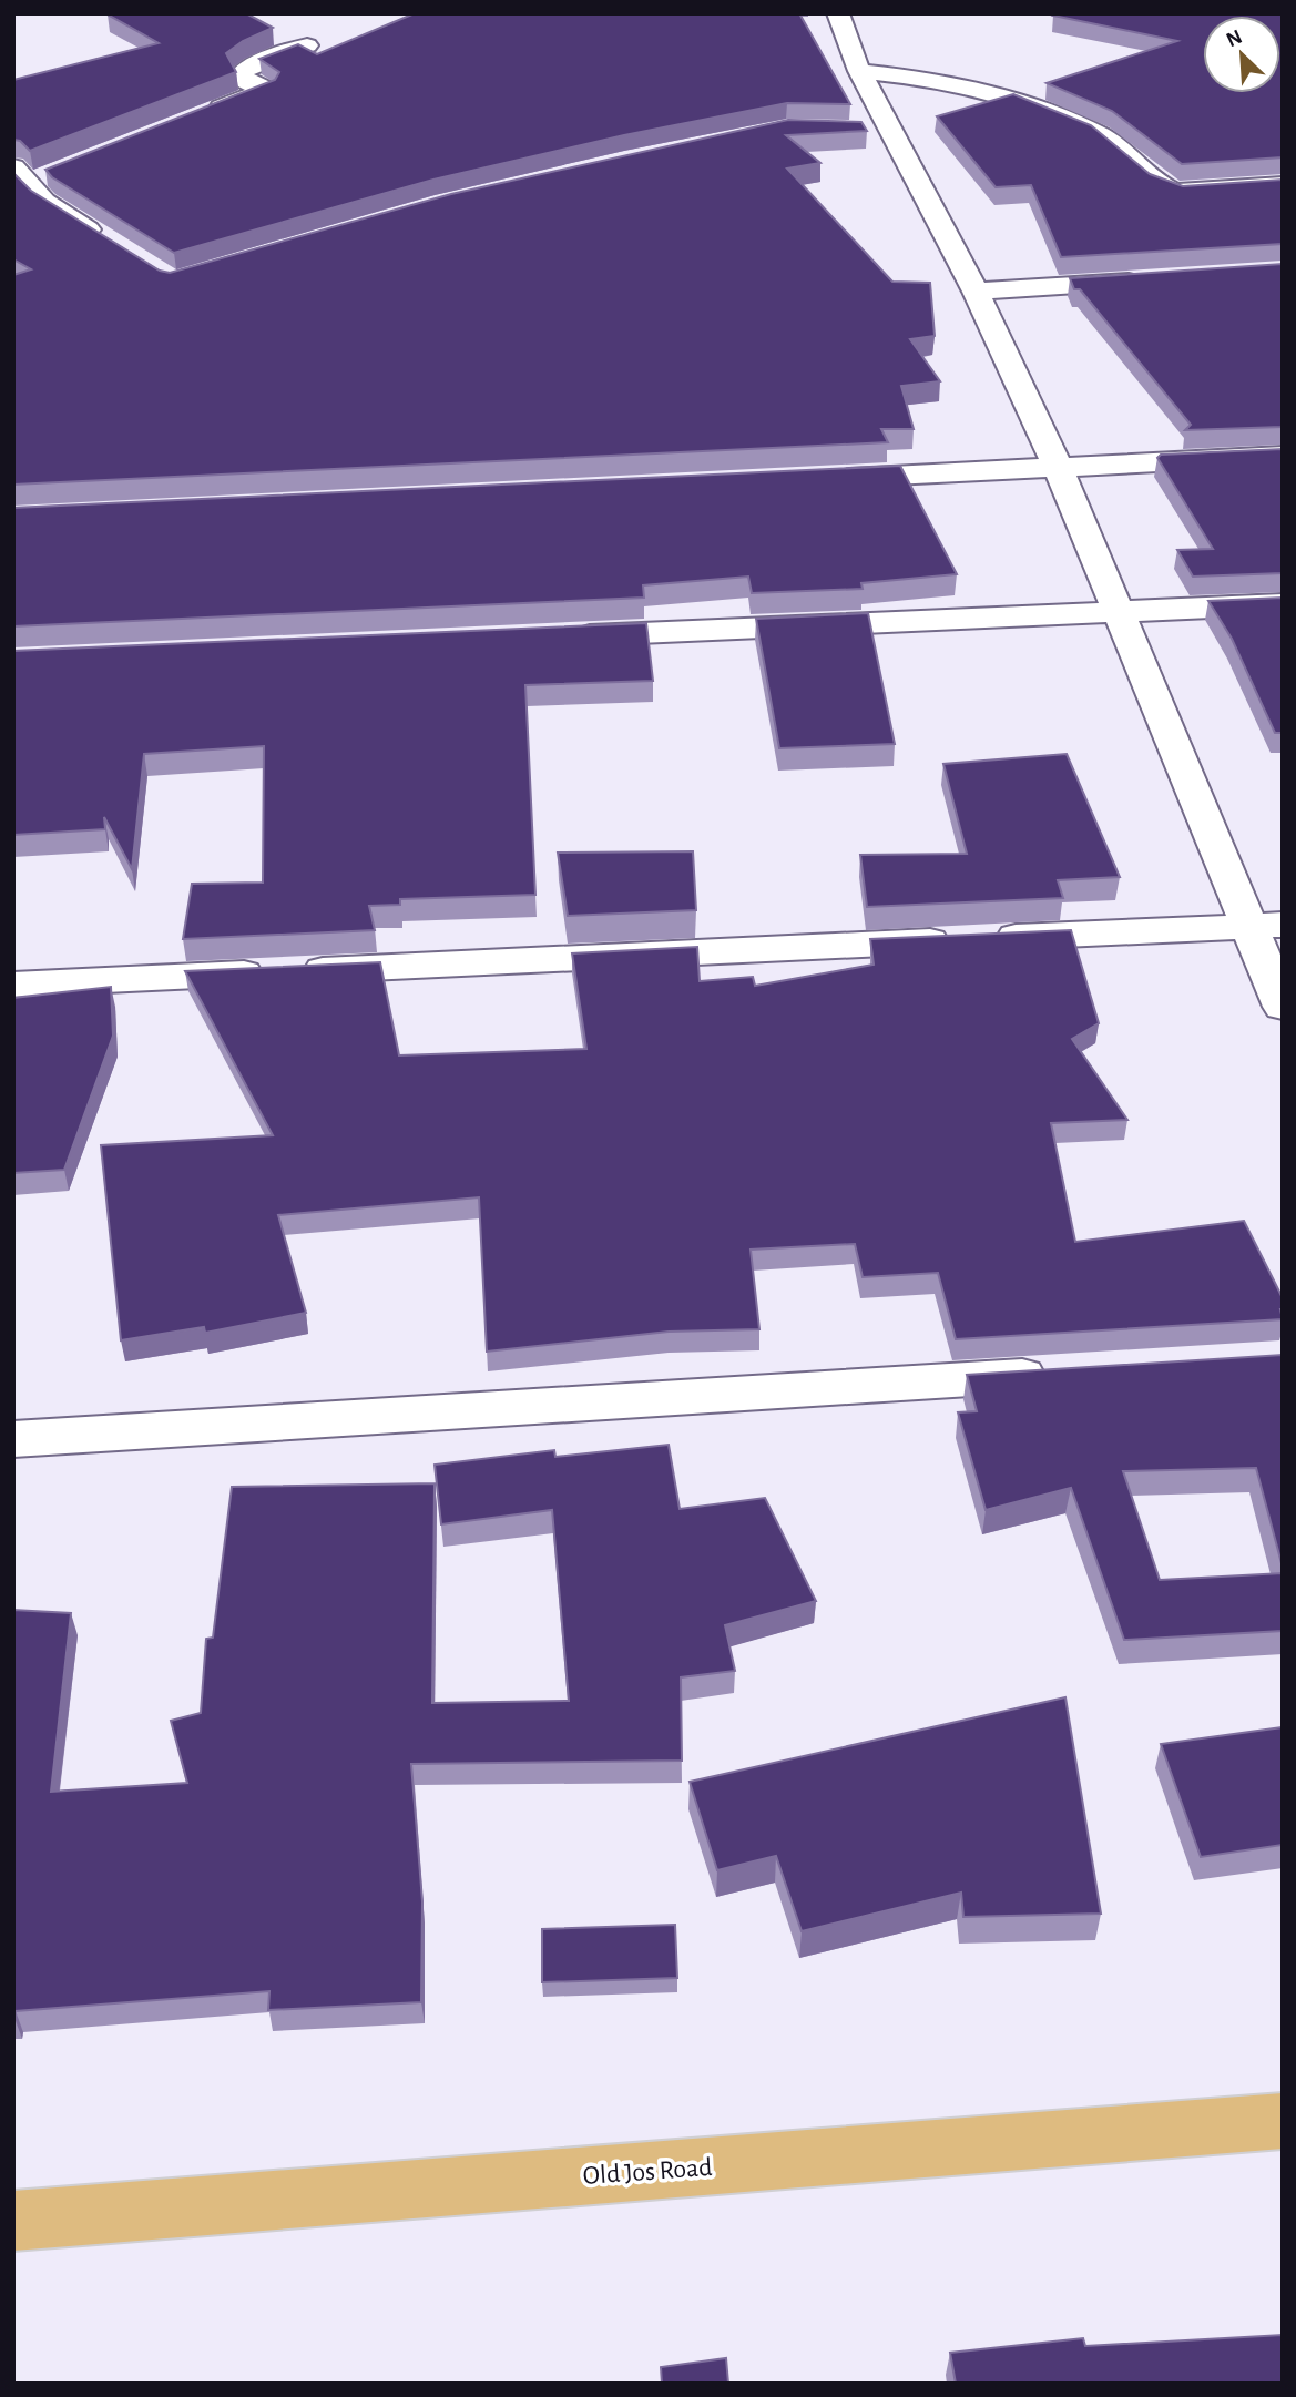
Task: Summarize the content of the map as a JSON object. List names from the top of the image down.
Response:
{
  "streets": {
    "main road": ["Old Jos Road"]
  },
  "north": "top left"
}
